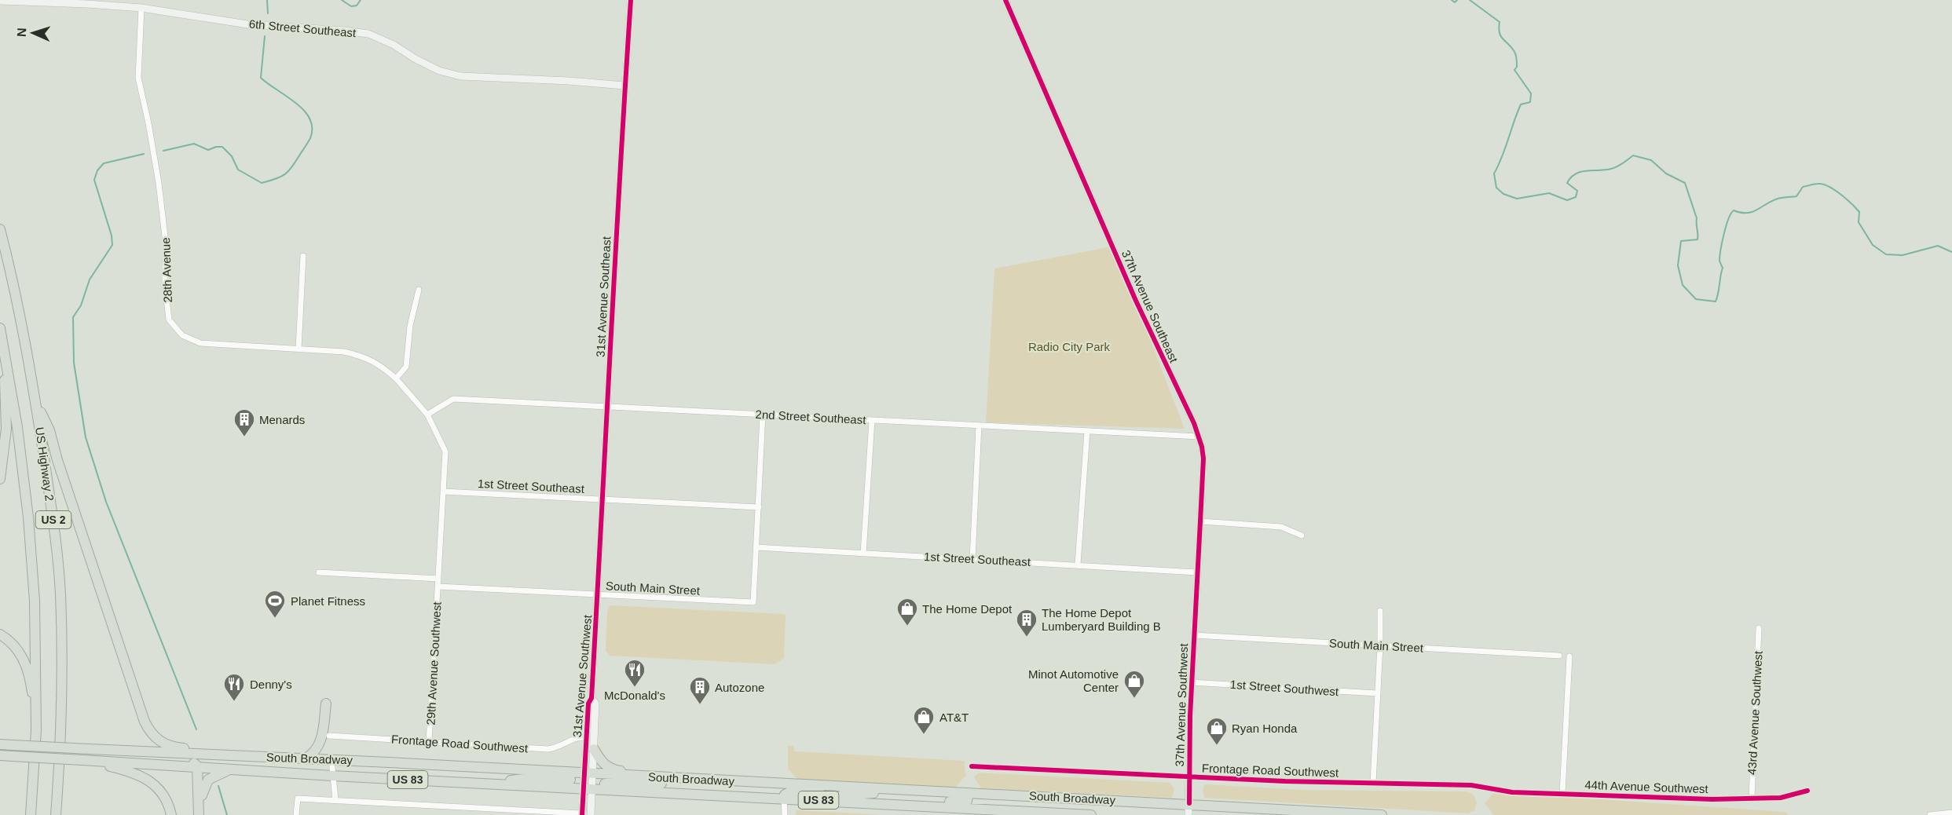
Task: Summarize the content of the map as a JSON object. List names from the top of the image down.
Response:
{
  "streets": {
    "highway": [
      "US Highway 2",
      "US 2",
      "South Broadway",
      "US 83"
    ],
    "street": [
      "6th Street Southeast",
      "28th Avenue",
      "31st Avenue Southeast",
      "37th Avenue Southeast",
      "2nd Street Southeast",
      "1st Street Southeast",
      "South Main Street",
      "29th Avenue Southwest",
      "31st Avenue Southwest",
      "1st Street Southwest",
      "37th Avenue Southwest",
      "43rd Avenue Southwest",
      "Frontage Road Southwest",
      "44th Avenue Southwest"
    ]
  },
  "crossings": [
    ["6th Street Southeast", "28th Avenue"],
    ["6th Street Southeast", "31st Avenue Southeast"],
    ["28th Avenue", "2nd Street Southeast"],
    ["28th Avenue", "1st Street Southeast"],
    ["28th Avenue", "29th Avenue Southwest"],
    ["31st Avenue Southeast", "2nd Street Southeast"],
    ["31st Avenue Southeast", "1st Street Southeast"],
    ["31st Avenue Southeast", "South Main Street"],
    ["31st Avenue Southeast", "31st Avenue Southwest"],
    ["37th Avenue Southeast", "2nd Street Southeast"],
    ["37th Avenue Southeast", "1st Street Southeast"],
    ["37th Avenue Southeast", "South Main Street"],
    ["37th Avenue Southeast", "37th Avenue Southwest"],
    ["1st Street Southeast", "South Main Street"],
    ["1st Street Southeast", "29th Avenue Southwest"],
    ["South Main Street", "29th Avenue Southwest"],
    ["South Main Street", "31st Avenue Southwest"],
    ["South Main Street", "37th Avenue Southwest"],
    ["29th Avenue Southwest", "Frontage Road Southwest"],
    ["31st Avenue Southwest", "Frontage Road Southwest"],
    ["31st Avenue Southwest", "South Broadway"],
    ["1st Street Southwest", "37th Avenue Southwest"],
    ["37th Avenue Southwest", "Frontage Road Southwest"],
    ["37th Avenue Southwest", "South Broadway"],
    ["43rd Avenue Southwest", "44th Avenue Southwest"],
    ["Frontage Road Southwest", "44th Avenue Southwest"]
  ],
  "parks": ["Radio City Park"],
  "places": {
    "building": ["Menards", "The Home Depot Lumberyard Building B", "Autozone"],
    "sports": ["Planet Fitness"],
    "shop": [
      "The Home Depot",
      "Minot Automotive Center",
      "AT&T",
      "Ryan Honda"
    ],
    "restaurant": ["McDonald's", "Denny's"]
  },
  "north": "left"
}
